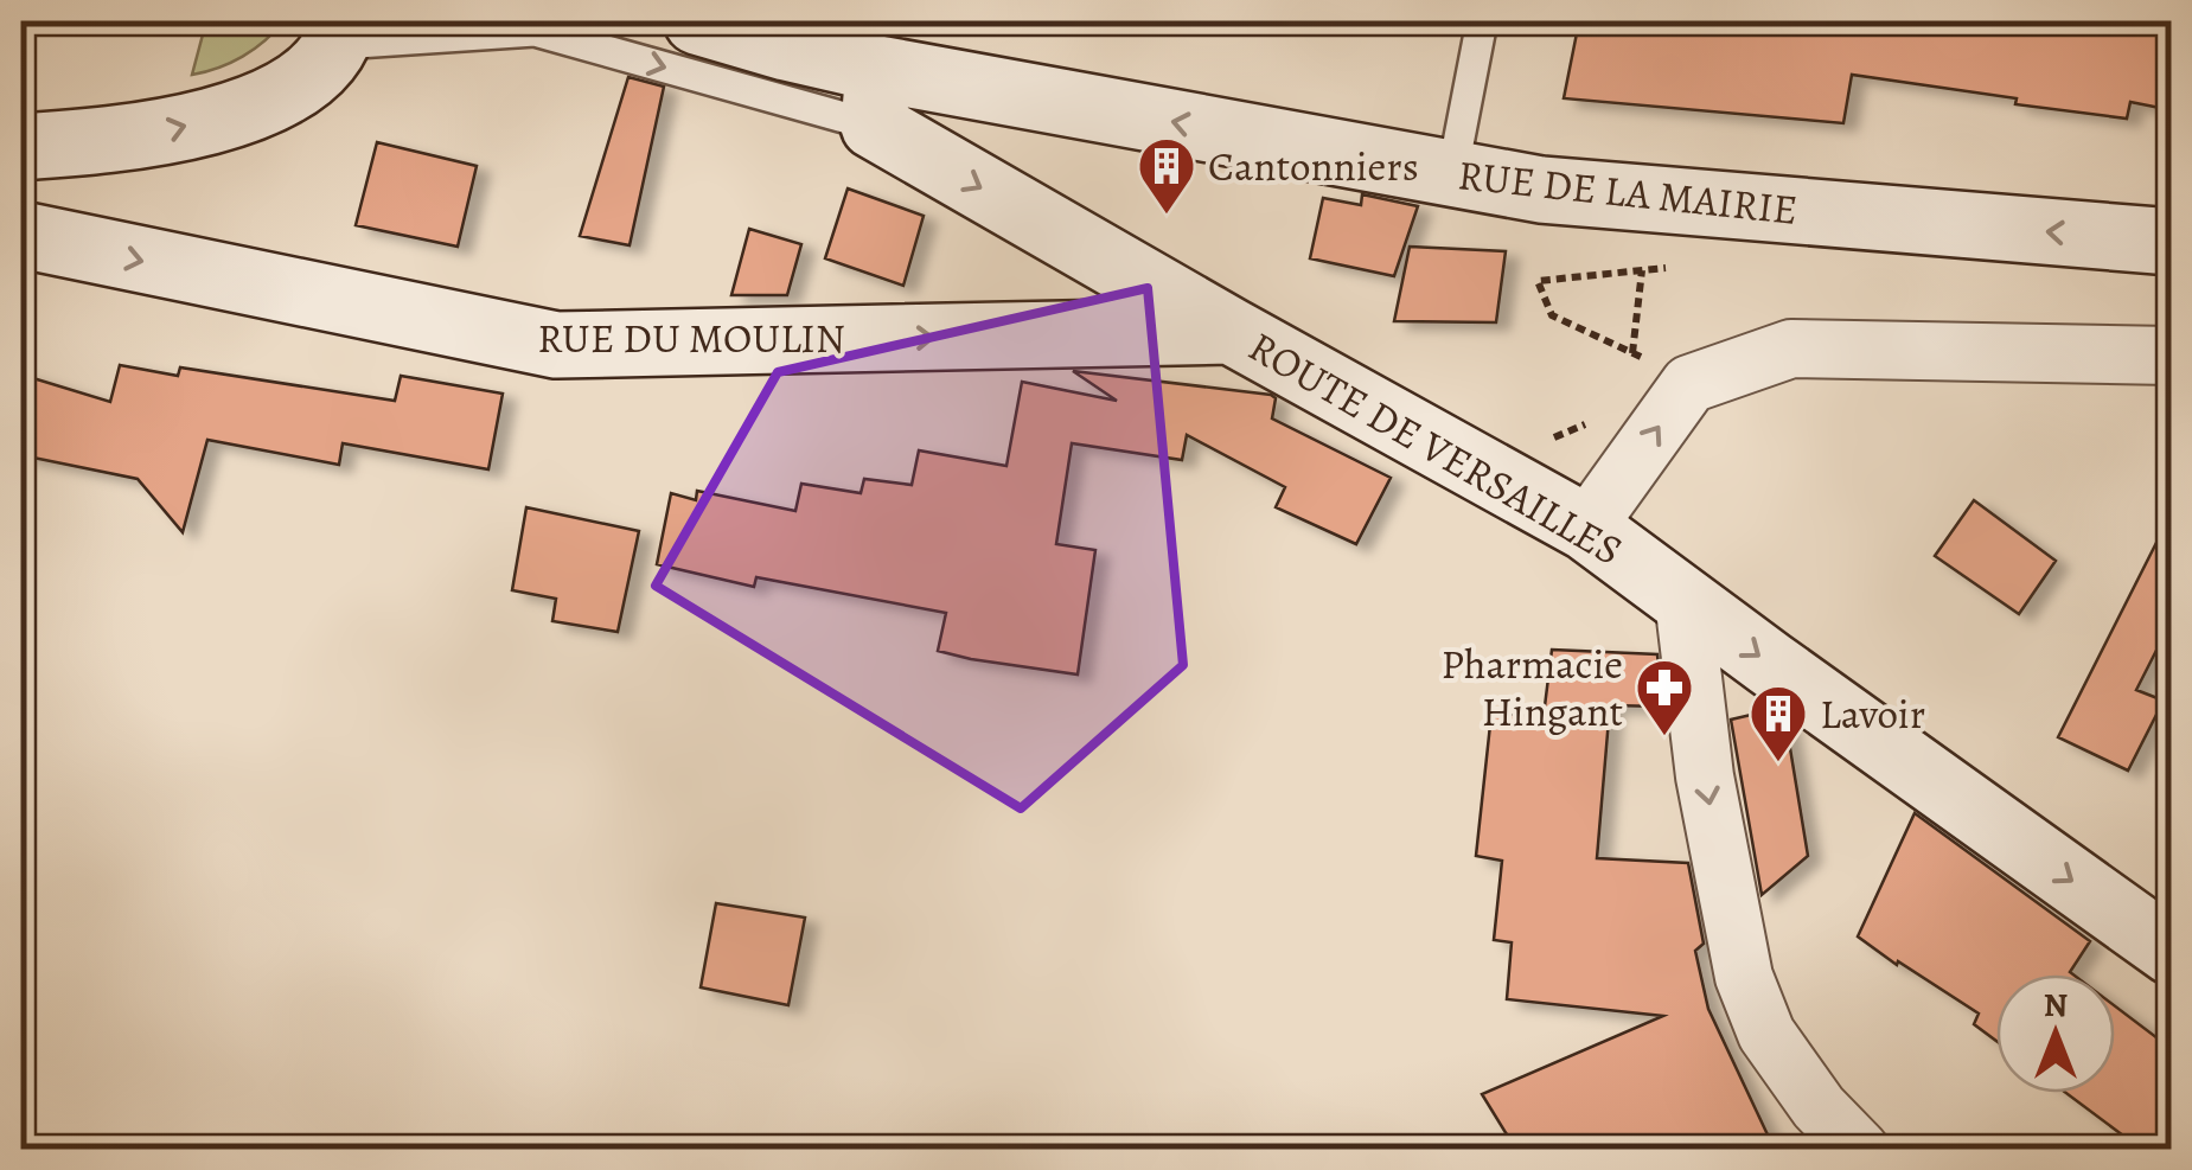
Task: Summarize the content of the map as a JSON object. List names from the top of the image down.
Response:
{
  "streets": {
    "main road": ["RUE DE LA MAIRIE", "RUE DU MOULIN", "ROUTE DE VERSAILLES"]
  },
  "crossings": [
    ["RUE DE LA MAIRIE", "ROUTE DE VERSAILLES"],
    ["RUE DU MOULIN", "ROUTE DE VERSAILLES"]
  ],
  "one_way": ["RUE DE LA MAIRIE", "RUE DU MOULIN", "ROUTE DE VERSAILLES"],
  "places": {
    "building": ["Cantonniers", "Lavoir"],
    "pharmacy": ["Pharmacie Hingant"]
  },
  "north": "top"
}
